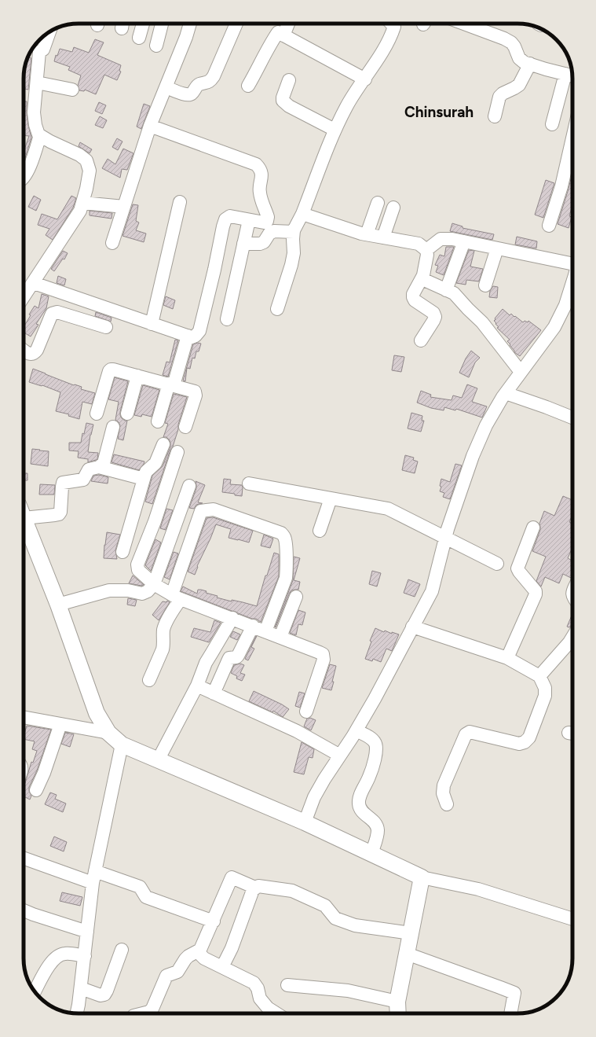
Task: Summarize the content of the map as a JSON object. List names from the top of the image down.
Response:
{
  "districts": ["Chinsurah"]
}
